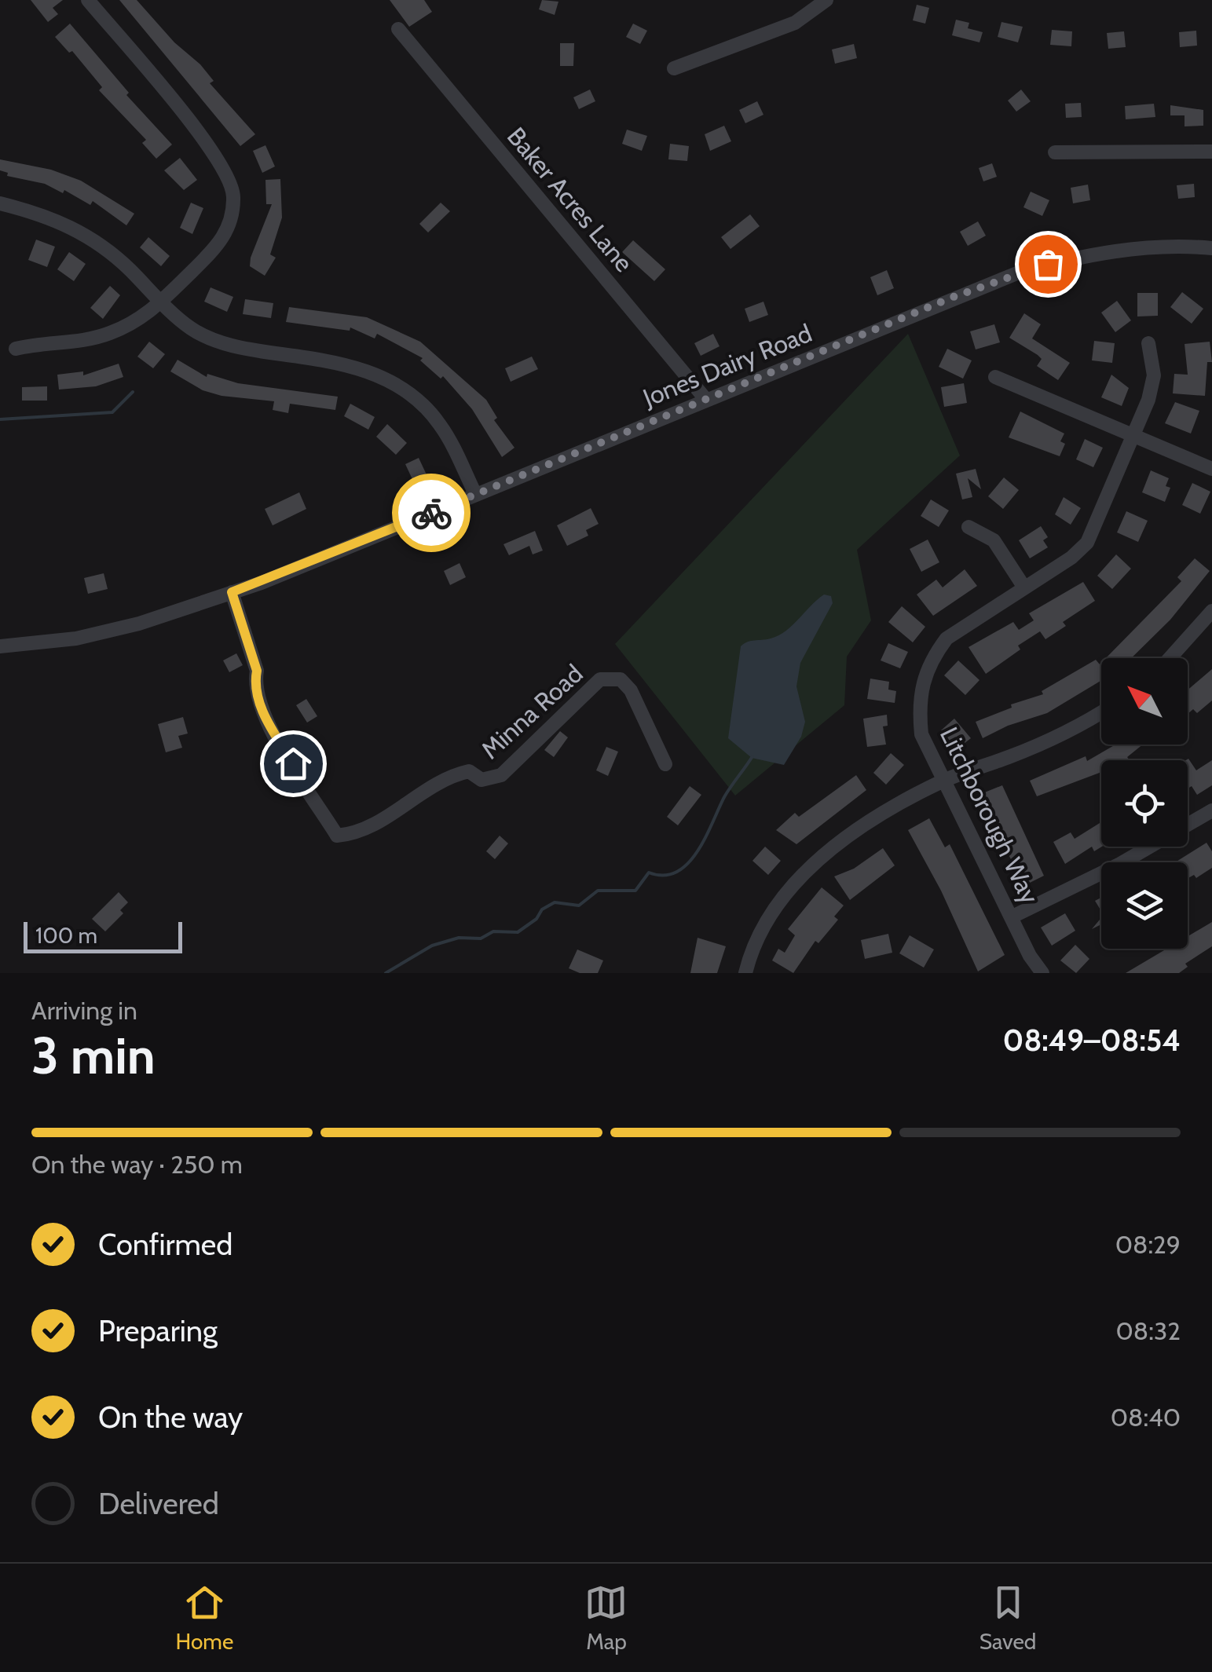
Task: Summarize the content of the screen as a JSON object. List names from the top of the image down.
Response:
{
  "streets": {
    "street": [
      "Baker Acres Lane",
      "Jones Dairy Road",
      "Minna Road",
      "Litchborough Way"
    ]
  },
  "crossings": [
    ["Baker Acres Lane", "Jones Dairy Road"],
    ["Jones Dairy Road", "Minna Road"]
  ],
  "scale_bar": "100 m",
  "north": "top left",
  "page": {
    "scale": "100 m",
    "heading": ["3 min", "Arriving in", "08:49–08:54"],
    "bar": "On the way · 250 m",
    "list": [
      ["Confirmed", "08:29"],
      ["Preparing", "08:32"],
      ["On the way", "08:40"],
      "Delivered"
    ],
    "tabs": ["Home", "Map", "Saved"]
  }
}
